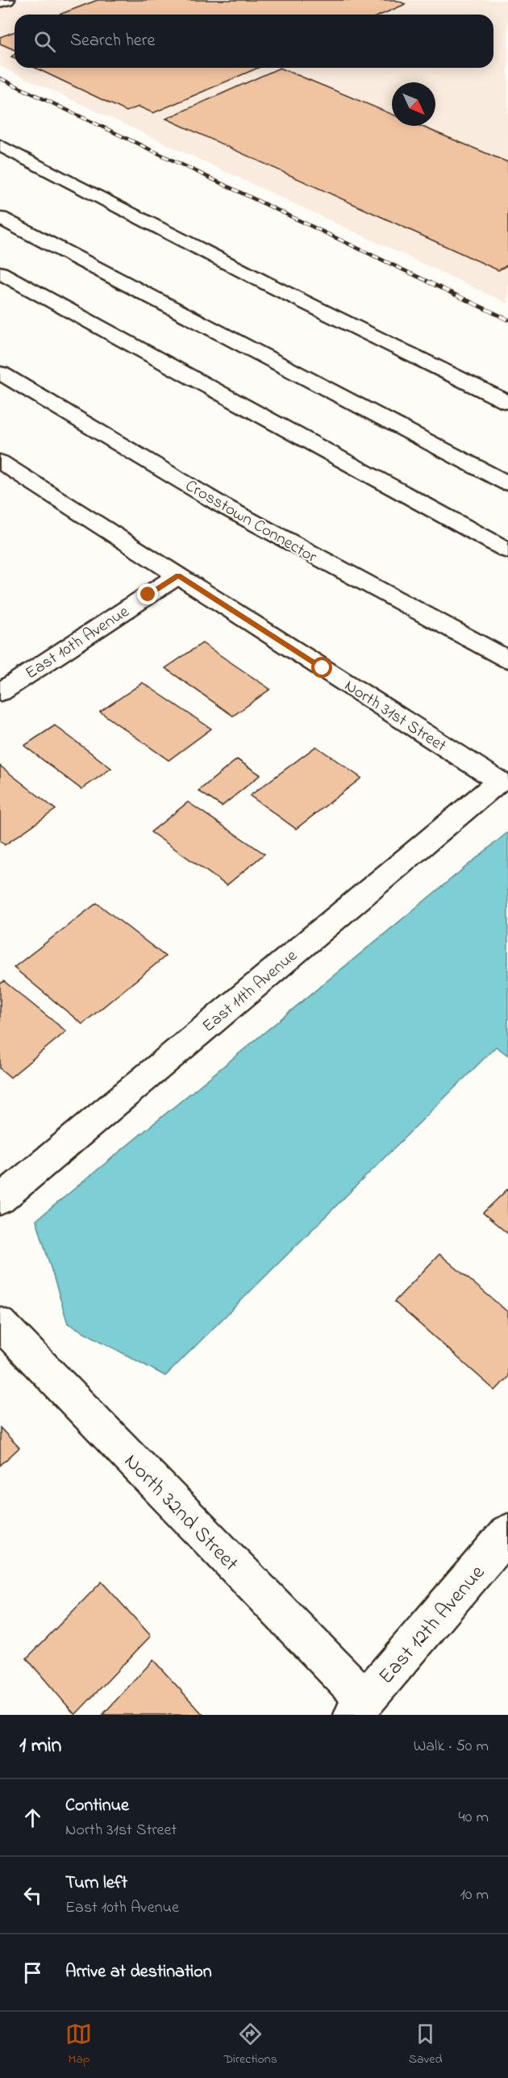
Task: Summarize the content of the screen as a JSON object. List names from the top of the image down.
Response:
{
  "streets": {
    "main road": [
      "Crosstown Connector",
      "East 10th Avenue",
      "North 31st Street",
      "East 11th Avenue",
      "North 32nd Street",
      "East 12th Avenue"
    ]
  },
  "crossings": [
    ["East 10th Avenue", "North 31st Street"],
    ["North 31st Street", "East 11th Avenue"],
    ["North 32nd Street", "East 12th Avenue"]
  ],
  "north": "bottom right",
  "page": {
    "search": "Search here",
    "heading": ["1 min", "Walk · 50 m"],
    "list": [
      ["Continue", "North 31st Street", "40 m"],
      ["Turn left", "East 10th Avenue", "10 m"],
      "Arrive at destination"
    ],
    "nav": ["Map", "Directions", "Saved"]
  }
}
